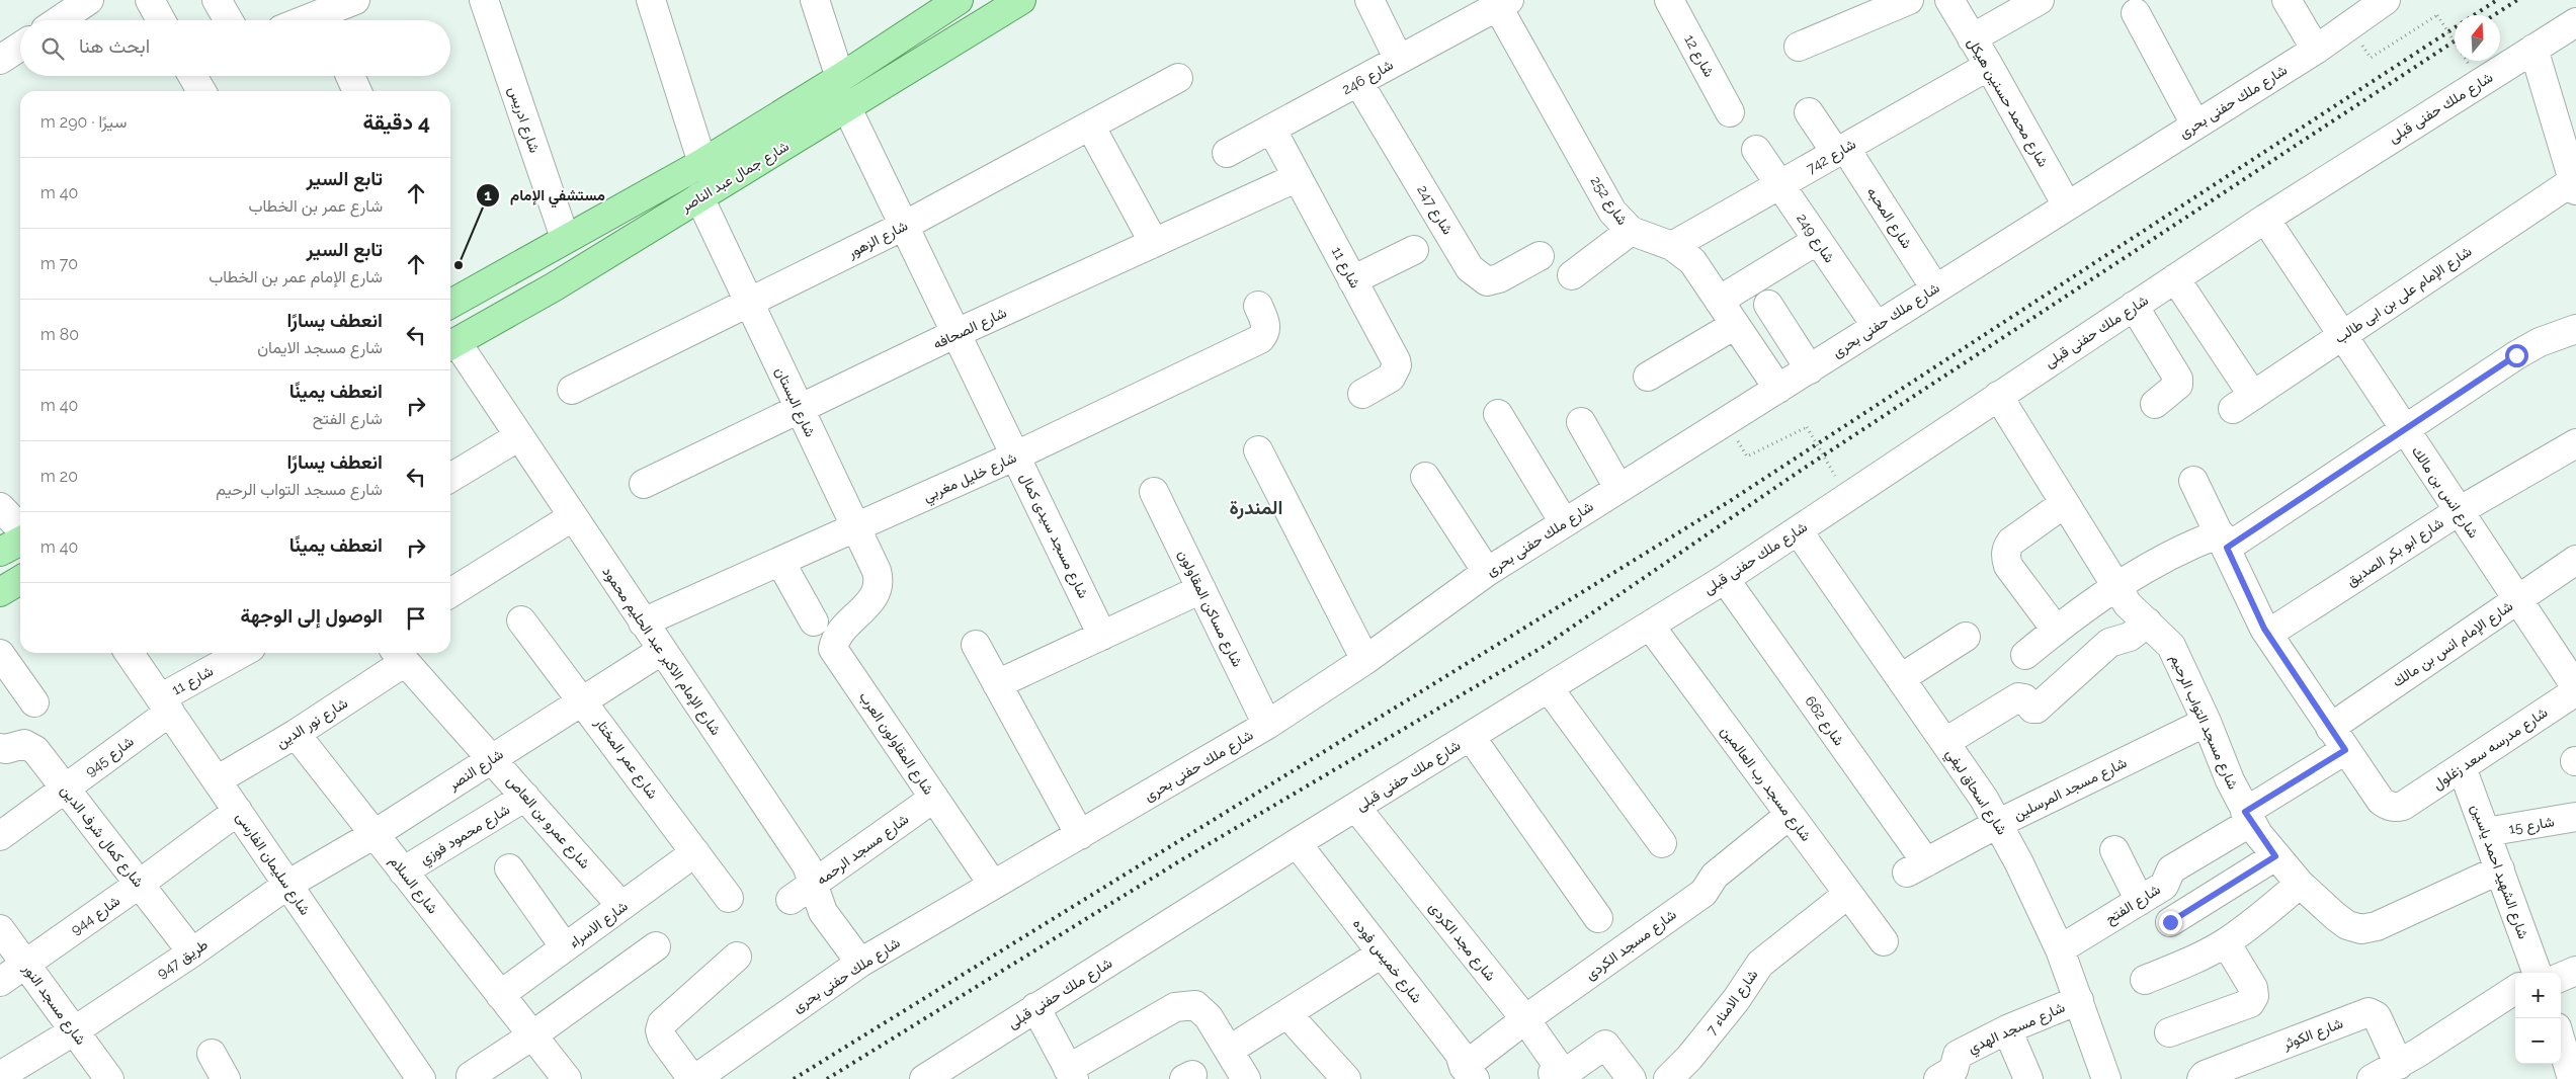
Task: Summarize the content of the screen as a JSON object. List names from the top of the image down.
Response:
{
  "streets": {
    "main road": ["شارع جمال عبد الناصر"],
    "street": [
      "شارع 12",
      "شارع 246",
      "شارع ملك حفنى بحرى",
      "شارع محمد حسنين هيكل",
      "شارع ملك حفنى قبلى",
      "شارع ادريس",
      "شارع 742",
      "شارع 252",
      "شارع 247",
      "شارع المحبه",
      "شارع 249",
      "شارع الزهور",
      "شارع 11",
      "شارع الإمام على بن ابى طالب",
      "شارع الصحافه",
      "شارع البستان",
      "شارع خليل مغربي",
      "شارع انس بن مالك",
      "شارع مسجد سيدى كمال",
      "شارع ابو بكر الصديق",
      "شارع مساكن المقاولون",
      "شارع الإمام انس بن مالك",
      "شارع الإمام الاكبر عبد الحليم محمود",
      "شارع 662",
      "شارع مسجد التواب الرحيم",
      "شارع نور الدين",
      "شارع المقاولون العرب",
      "شارع مدرسه سعد زغلول",
      "شارع 945",
      "شارع عمر المختار",
      "شارع النصر",
      "شارع مسجد رب العالمين",
      "شارع مسجد المرسلين",
      "شارع اسحاق ليفي",
      "شارع عمرو بن العاص",
      "شارع 15",
      "شارع محمود فوزي",
      "شارع كمال شرف الدين",
      "شارع مسجد الرحمه",
      "شارع سليمان الفارسى",
      "شارع الشهيد احمد ياسين",
      "شارع السلام",
      "شارع الفتح",
      "شارع 944",
      "شارع الاسراء",
      "شارع مجد الكردى",
      "شارع مسجد الكردى",
      "طريق 947",
      "شارع خميس فوده",
      "شارع الامناء 7",
      "شارع مسجد النور",
      "شارع مسجد الهدي",
      "شارع الكوثر"
    ]
  },
  "crossings": [
    ["شارع 246", "شارع 252"],
    ["شارع 246", "شارع 247"],
    ["شارع 246", "شارع 11"],
    ["شارع ملك حفنى بحرى", "شارع محمد حسنين هيكل"],
    ["شارع ملك حفنى بحرى", "شارع 252"],
    ["شارع ملك حفنى بحرى", "شارع المحبه"],
    ["شارع ملك حفنى بحرى", "شارع 249"],
    ["شارع ملك حفنى بحرى", "شارع مساكن المقاولون"],
    ["شارع ملك حفنى بحرى", "شارع الإمام الاكبر عبد الحليم محمود"],
    ["شارع ملك حفنى بحرى", "شارع المقاولون العرب"],
    ["شارع محمد حسنين هيكل", "شارع 742"],
    ["شارع ملك حفنى قبلى", "شارع الإمام على بن ابى طالب"],
    ["شارع ملك حفنى قبلى", "شارع انس بن مالك"],
    ["شارع ملك حفنى قبلى", "شارع 662"],
    ["شارع ملك حفنى قبلى", "شارع مسجد التواب الرحيم"],
    ["شارع ملك حفنى قبلى", "شارع مسجد رب العالمين"],
    ["شارع ملك حفنى قبلى", "شارع اسحاق ليفي"],
    ["شارع ملك حفنى قبلى", "شارع مجد الكردى"],
    ["شارع ملك حفنى قبلى", "شارع خميس فوده"],
    ["شارع ادريس", "شارع جمال عبد الناصر"],
    ["شارع 742", "شارع 252"],
    ["شارع 742", "شارع المحبه"],
    ["شارع 742", "شارع 249"],
    ["شارع جمال عبد الناصر", "شارع البستان"],
    ["شارع جمال عبد الناصر", "شارع مسجد سيدى كمال"],
    ["شارع جمال عبد الناصر", "شارع الإمام الاكبر عبد الحليم محمود"],
    ["شارع الزهور", "شارع البستان"],
    ["شارع الزهور", "شارع مسجد سيدى كمال"],
    ["شارع 11", "شارع الصحافه"],
    ["شارع 11", "شارع 945"],
    ["شارع 11", "شارع سليمان الفارسى"],
    ["شارع الإمام على بن ابى طالب", "شارع انس بن مالك"],
    ["شارع الصحافه", "شارع البستان"],
    ["شارع الصحافه", "شارع مسجد سيدى كمال"],
    ["شارع البستان", "شارع خليل مغربي"],
    ["شارع البستان", "شارع المقاولون العرب"],
    ["شارع خليل مغربي", "شارع مسجد سيدى كمال"],
    ["شارع خليل مغربي", "شارع الإمام الاكبر عبد الحليم محمود"],
    ["شارع انس بن مالك", "شارع ابو بكر الصديق"],
    ["شارع انس بن مالك", "شارع الإمام انس بن مالك"],
    ["شارع انس بن مالك", "شارع مدرسه سعد زغلول"],
    ["شارع الإمام انس بن مالك", "شارع مدرسه سعد زغلول"],
    ["شارع الإمام انس بن مالك", "شارع الفتح"],
    ["شارع الإمام الاكبر عبد الحليم محمود", "شارع النصر"],
    ["شارع الإمام الاكبر عبد الحليم محمود", "شارع مسجد الرحمه"],
    ["شارع 662", "شارع مسجد المرسلين"],
    ["شارع مسجد التواب الرحيم", "شارع مسجد المرسلين"],
    ["شارع مسجد التواب الرحيم", "شارع الشهيد احمد ياسين"],
    ["شارع مسجد التواب الرحيم", "شارع الفتح"],
    ["شارع نور الدين", "شارع عمرو بن العاص"],
    ["شارع نور الدين", "شارع سليمان الفارسى"],
    ["شارع نور الدين", "شارع السلام"],
    ["شارع المقاولون العرب", "شارع مسجد الرحمه"],
    ["شارع مدرسه سعد زغلول", "شارع الشهيد احمد ياسين"],
    ["شارع مدرسه سعد زغلول", "شارع الفتح"],
    ["شارع 945", "شارع كمال شرف الدين"],
    ["شارع 945", "شارع سليمان الفارسى"],
    ["شارع عمر المختار", "شارع النصر"],
    ["شارع عمر المختار", "شارع الاسراء"],
    ["شارع النصر", "شارع عمرو بن العاص"],
    ["شارع النصر", "شارع سليمان الفارسى"],
    ["شارع النصر", "شارع السلام"],
    ["شارع النصر", "طريق 947"],
    ["شارع مسجد رب العالمين", "شارع مسجد الكردى"],
    ["شارع مسجد رب العالمين", "شارع الامناء 7"],
    ["شارع مسجد المرسلين", "شارع اسحاق ليفي"],
    ["شارع اسحاق ليفي", "شارع الفتح"],
    ["شارع اسحاق ليفي", "شارع مسجد الهدي"],
    ["شارع عمرو بن العاص", "شارع محمود فوزي"],
    ["شارع عمرو بن العاص", "شارع الاسراء"],
    ["شارع 15", "شارع الشهيد احمد ياسين"],
    ["شارع محمود فوزي", "شارع السلام"],
    ["شارع كمال شرف الدين", "شارع 944"],
    ["شارع كمال شرف الدين", "طريق 947"],
    ["شارع سليمان الفارسى", "شارع 944"],
    ["شارع سليمان الفارسى", "طريق 947"],
    ["شارع السلام", "شارع الاسراء"],
    ["شارع 944", "شارع مسجد النور"],
    ["شارع مجد الكردى", "شارع مسجد الكردى"],
    ["شارع مسجد الكردى", "شارع خميس فوده"],
    ["طريق 947", "شارع مسجد النور"]
  ],
  "districts": ["المندرة"],
  "places": ["مستشفي الإمام"],
  "north": "top",
  "page": {
    "search": "ابحث هنا",
    "heading": ["4 دقيقة", "سيرًا · 290 m"],
    "list": [
      ["تابع السير", "شارع عمر بن الخطاب", "40 m"],
      ["تابع السير", "شارع الإمام عمر بن الخطاب", "70 m"],
      ["انعطف يسارًا", "شارع مسجد الايمان", "80 m"],
      ["انعطف يمينًا", "شارع الفتح", "40 m"],
      ["انعطف يسارًا", "شارع مسجد التواب الرحيم", "20 m"],
      ["انعطف يمينًا", "40 m"],
      "الوصول إلى الوجهة"
    ],
    "map_buttons": ["+", "−"]
  }
}
